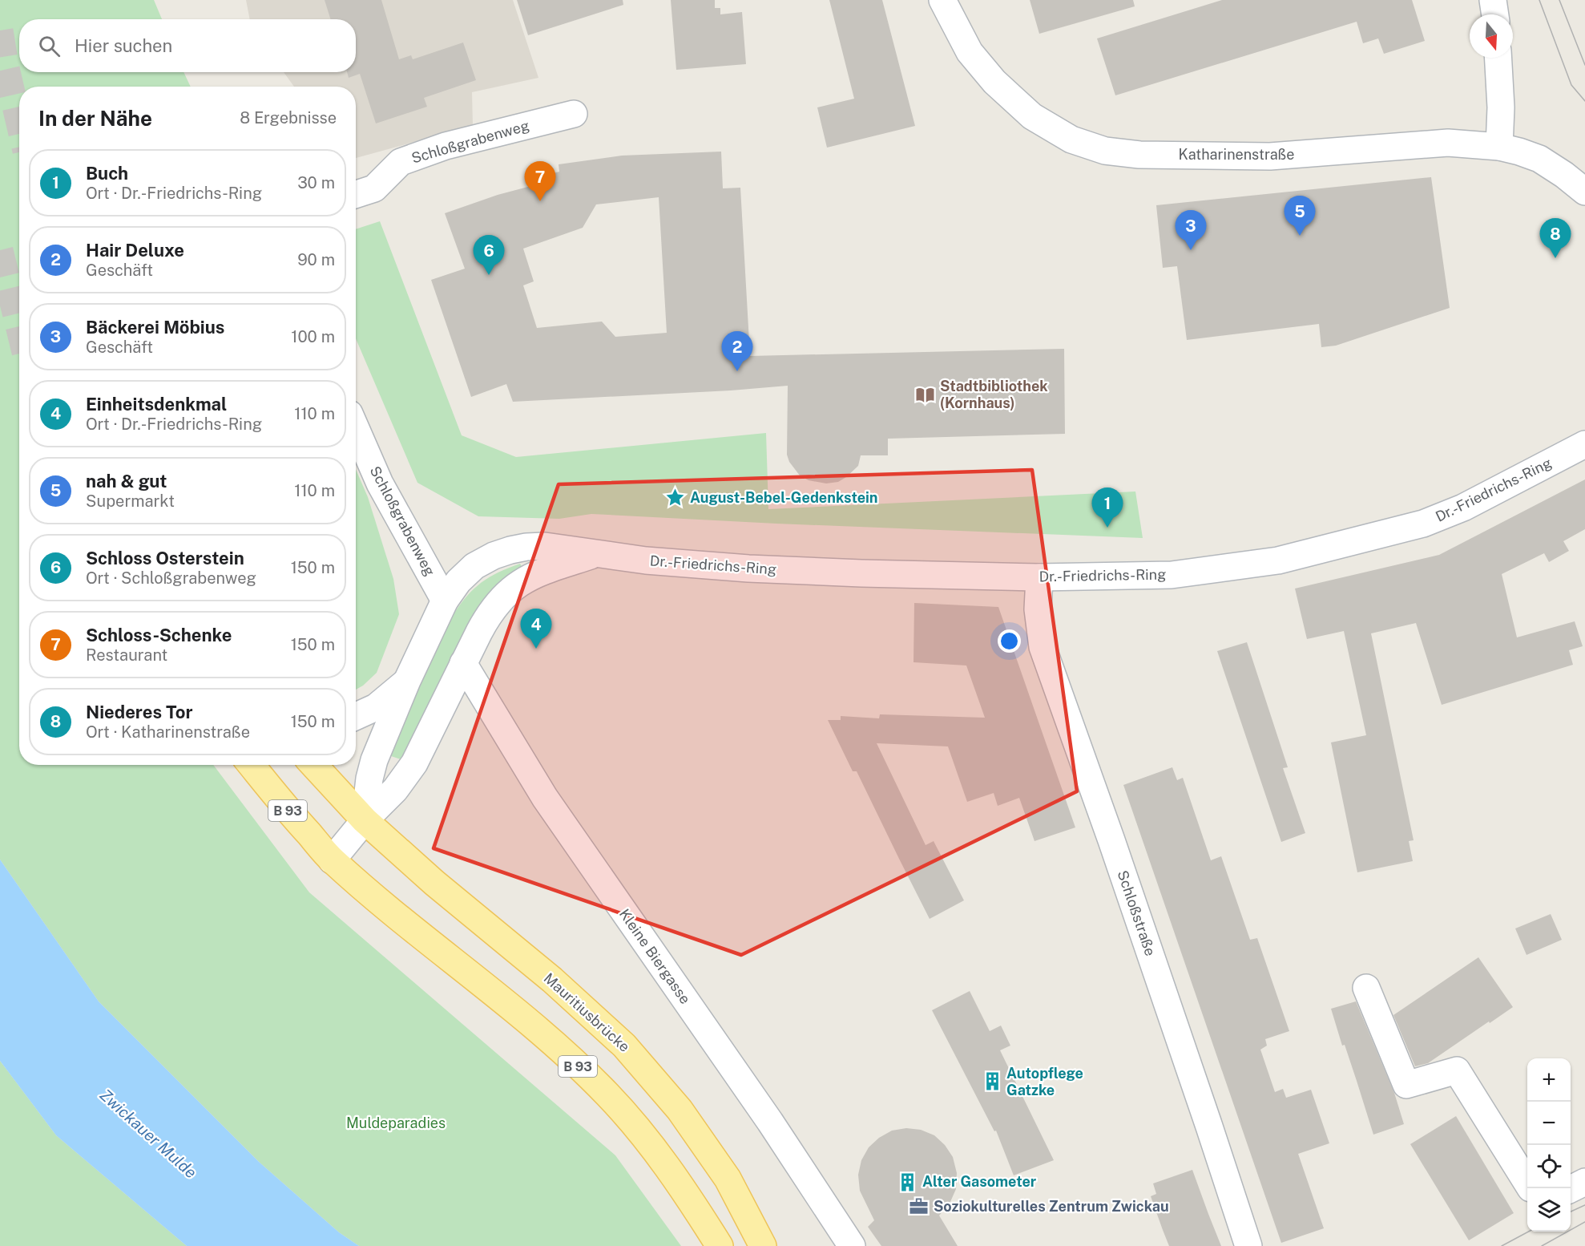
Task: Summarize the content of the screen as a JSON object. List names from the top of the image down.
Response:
{
  "streets": {
    "main road": ["B 93", "Mauritiusbrücke"],
    "street": [
      "Schloßgrabenweg",
      "Katharinenstraße",
      "Dr.-Friedrichs-Ring",
      "Schloßstraße",
      "Kleine Biergasse"
    ]
  },
  "crossings": [
    ["Schloßgrabenweg", "Dr.-Friedrichs-Ring"],
    ["Dr.-Friedrichs-Ring", "B 93"],
    ["Dr.-Friedrichs-Ring", "Schloßstraße"],
    ["Dr.-Friedrichs-Ring", "Kleine Biergasse"],
    ["Dr.-Friedrichs-Ring", "Mauritiusbrücke"]
  ],
  "water": ["Zwickauer Mulde"],
  "parks": ["Muldeparadies"],
  "places": {
    "library": ["Stadtbibliothek (Kornhaus)"],
    "place": ["August-Bebel-Gedenkstein"],
    "building": ["Autopflege Gatzke", "Alter Gasometer"],
    "office": ["Soziokulturelles Zentrum Zwickau"]
  },
  "north": "bottom",
  "page": {
    "search": "Hier suchen",
    "heading": ["In der Nähe", "8 Ergebnisse"],
    "list": [
      {
        "mark": "1",
        "name": "Buch",
        "note": "Ort · Dr.-Friedrichs-Ring",
        "value": "30 m"
      },
      {
        "mark": "2",
        "name": "Hair Deluxe",
        "note": "Geschäft",
        "value": "90 m"
      },
      {
        "mark": "3",
        "name": "Bäckerei Möbius",
        "note": "Geschäft",
        "value": "100 m"
      },
      {
        "mark": "4",
        "name": "Einheitsdenkmal",
        "note": "Ort · Dr.-Friedrichs-Ring",
        "value": "110 m"
      },
      {
        "mark": "5",
        "name": "nah & gut",
        "note": "Supermarkt",
        "value": "110 m"
      },
      {
        "mark": "6",
        "name": "Schloss Osterstein",
        "note": "Ort · Schloßgrabenweg",
        "value": "150 m"
      },
      {
        "mark": "7",
        "name": "Schloss-Schenke",
        "note": "Restaurant",
        "value": "150 m"
      },
      {
        "mark": "8",
        "name": "Niederes Tor",
        "note": "Ort · Katharinenstraße",
        "value": "150 m"
      }
    ],
    "pins": [
      "7",
      "5",
      "3",
      "8",
      "6",
      "2",
      "1",
      "4"
    ],
    "map_buttons": ["+", "−"]
  }
}
